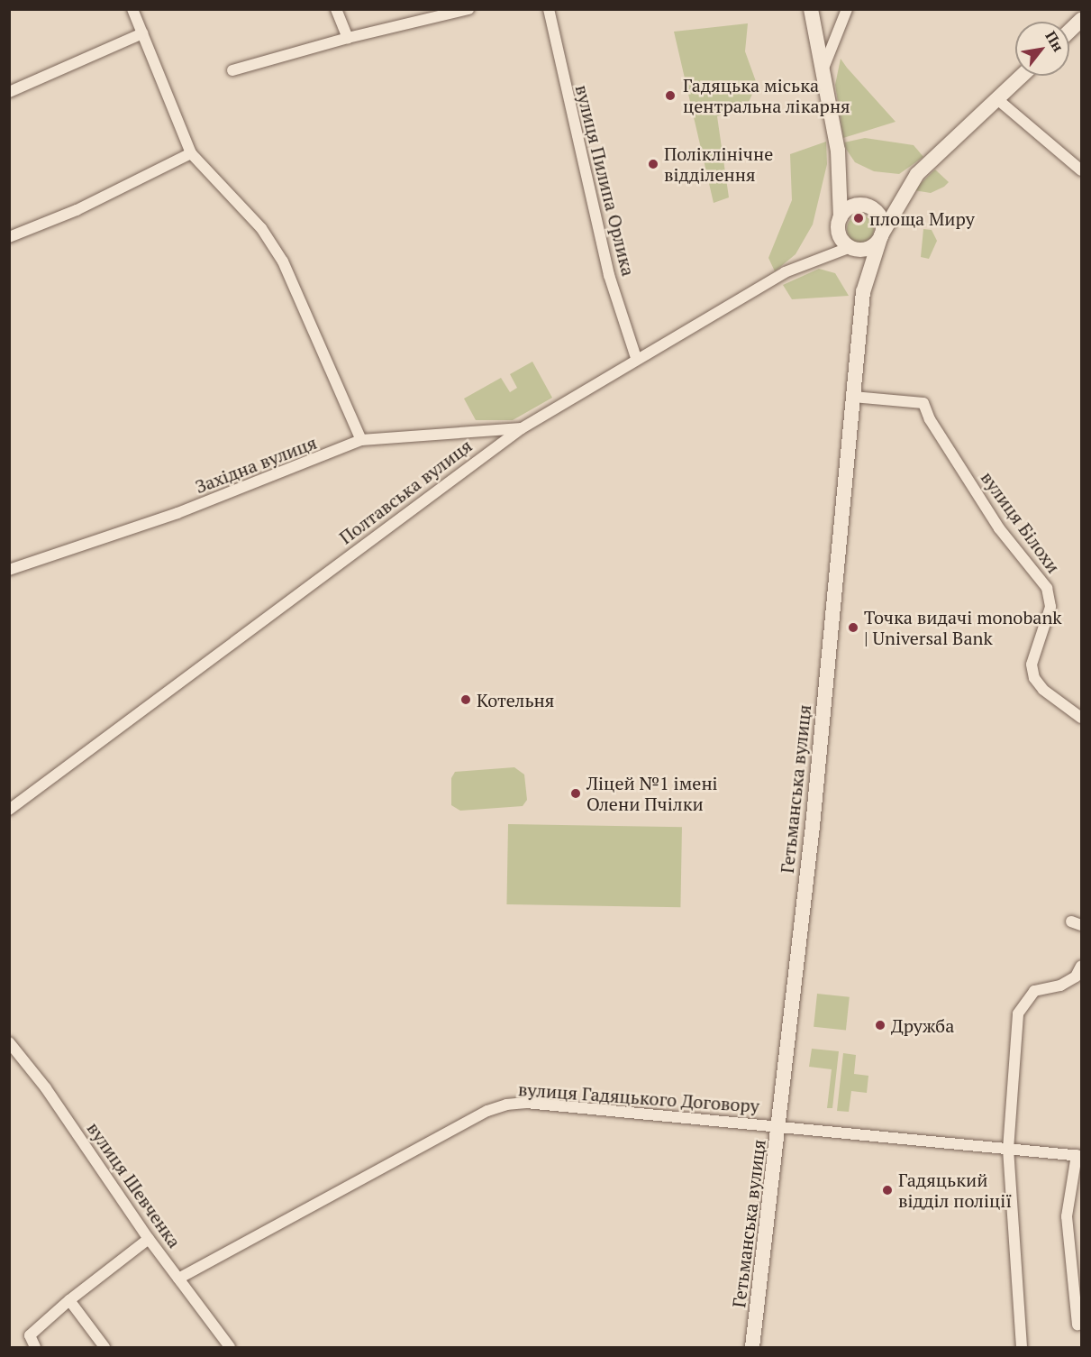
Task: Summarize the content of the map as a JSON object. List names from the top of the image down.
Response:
{
  "streets": {
    "street": [
      "вулиця Пилипа Орлика",
      "Західна вулиця",
      "Полтавська вулиця",
      "вулиця Білохи",
      "Гетьманська вулиця",
      "вулиця Гадяцького Договору",
      "вулиця Шевченка"
    ]
  },
  "crossings": [
    ["вулиця Пилипа Орлика", "Полтавська вулиця"],
    ["Західна вулиця", "Полтавська вулиця"],
    ["Полтавська вулиця", "Гетьманська вулиця"],
    ["вулиця Білохи", "Гетьманська вулиця"],
    ["Гетьманська вулиця", "вулиця Гадяцького Договору"],
    ["вулиця Гадяцького Договору", "вулиця Шевченка"]
  ],
  "places": [
    "Гадяцька міська центральна лікарня",
    "Поліклінічне відділення",
    "площа Миру",
    "Точка видачі monobank | Universal Bank",
    "Котельня",
    "Ліцей №1 імені Олени Пчілки",
    "Дружба",
    "Гадяцький відділ поліції"
  ],
  "north": "top right"
}
